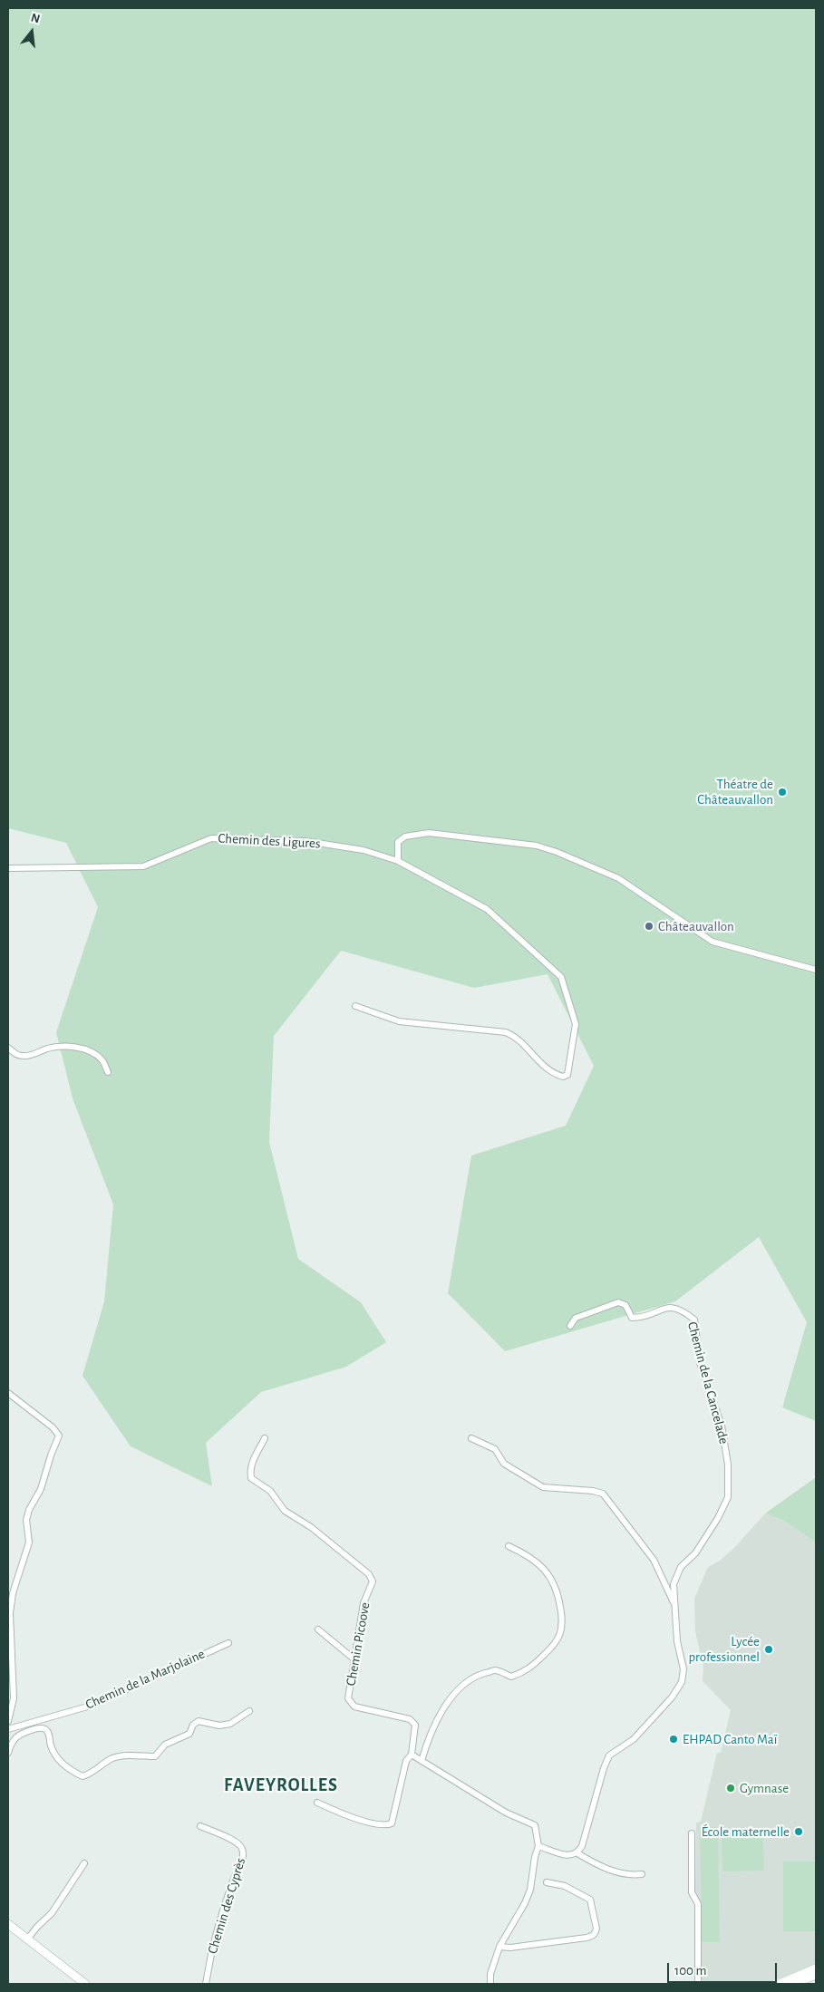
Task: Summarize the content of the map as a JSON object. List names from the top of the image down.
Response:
{
  "streets": {
    "street": [
      "Chemin des Ligures",
      "Chemin de la Cancelade",
      "Chemin Picoove",
      "Chemin de la Marjolaine",
      "Chemin des Cyprès"
    ]
  },
  "districts": ["FAVEYROLLES"],
  "places": [
    "Théatre de Châteauvallon",
    "Châteauvallon",
    "Lycée professionnel",
    "EHPAD Canto Maï",
    "Gymnase",
    "École maternelle"
  ],
  "scale_bar": "100 m",
  "north": "top"
}
